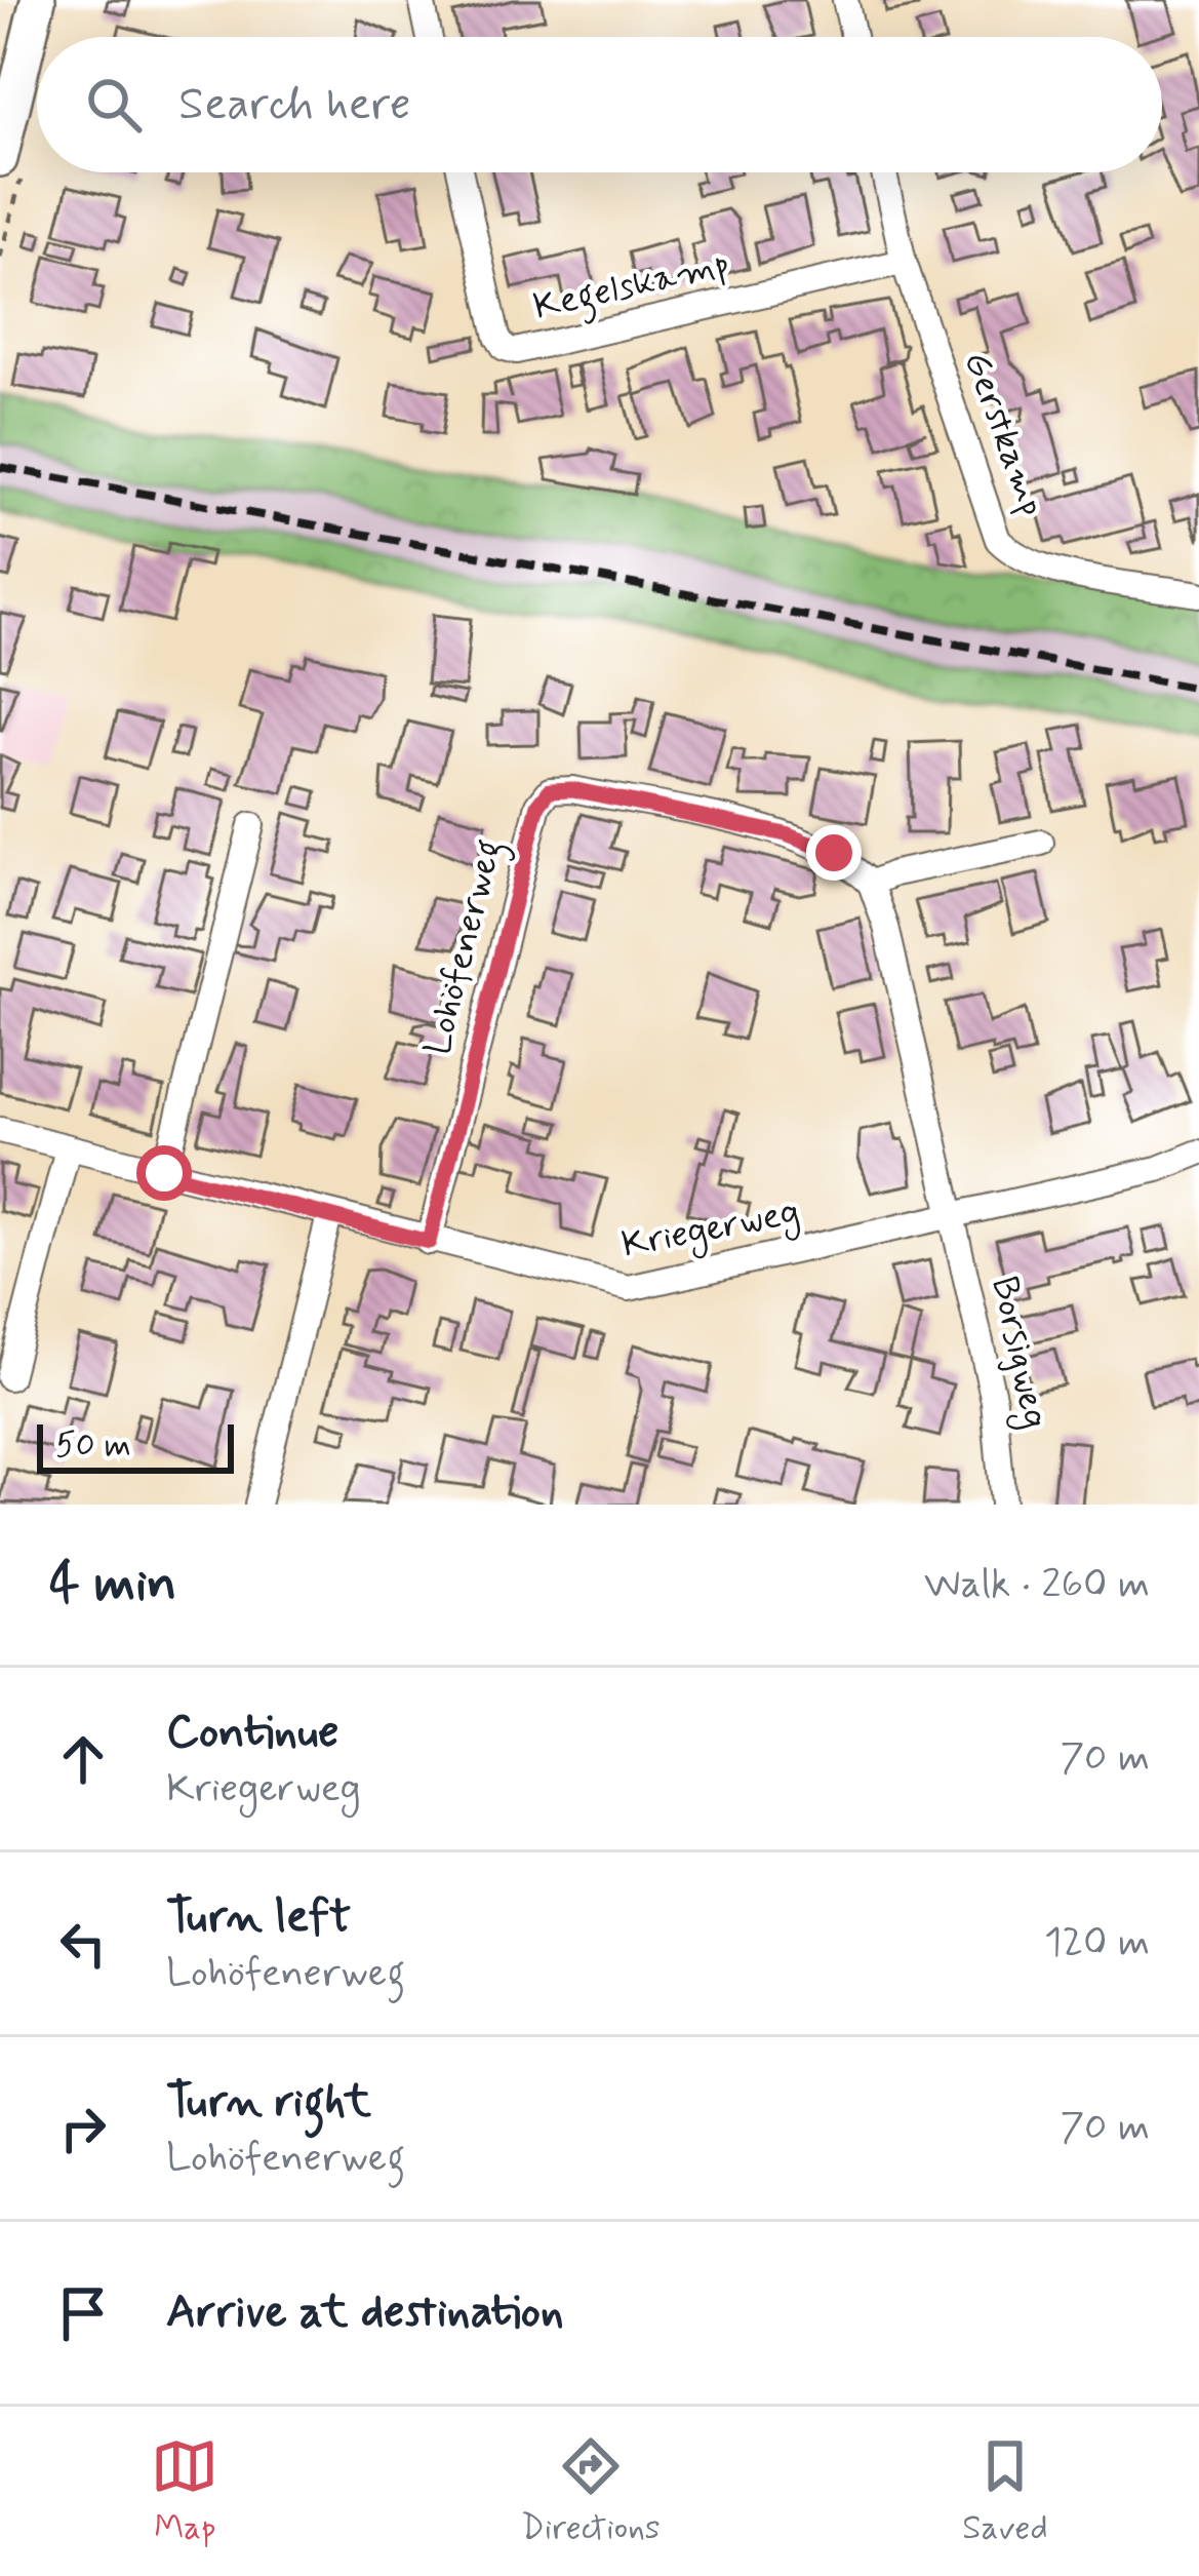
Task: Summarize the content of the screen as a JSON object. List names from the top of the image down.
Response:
{
  "streets": {
    "street": [
      "Kegelskamp",
      "Gerstkamp",
      "Lohöfenerweg",
      "Kriegerweg",
      "Borsigweg"
    ]
  },
  "crossings": [
    ["Kegelskamp", "Gerstkamp"],
    ["Lohöfenerweg", "Kriegerweg"],
    ["Kriegerweg", "Borsigweg"]
  ],
  "scale_bar": "50 m",
  "page": {
    "search": "Search here",
    "scale": "50 m",
    "heading": ["4 min", "Walk · 260 m"],
    "list": [
      ["Continue", "Kriegerweg", "70 m"],
      ["Turn left", "Lohöfenerweg", "120 m"],
      ["Turn right", "Lohöfenerweg", "70 m"],
      "Arrive at destination"
    ],
    "nav": ["Map", "Directions", "Saved"]
  }
}
